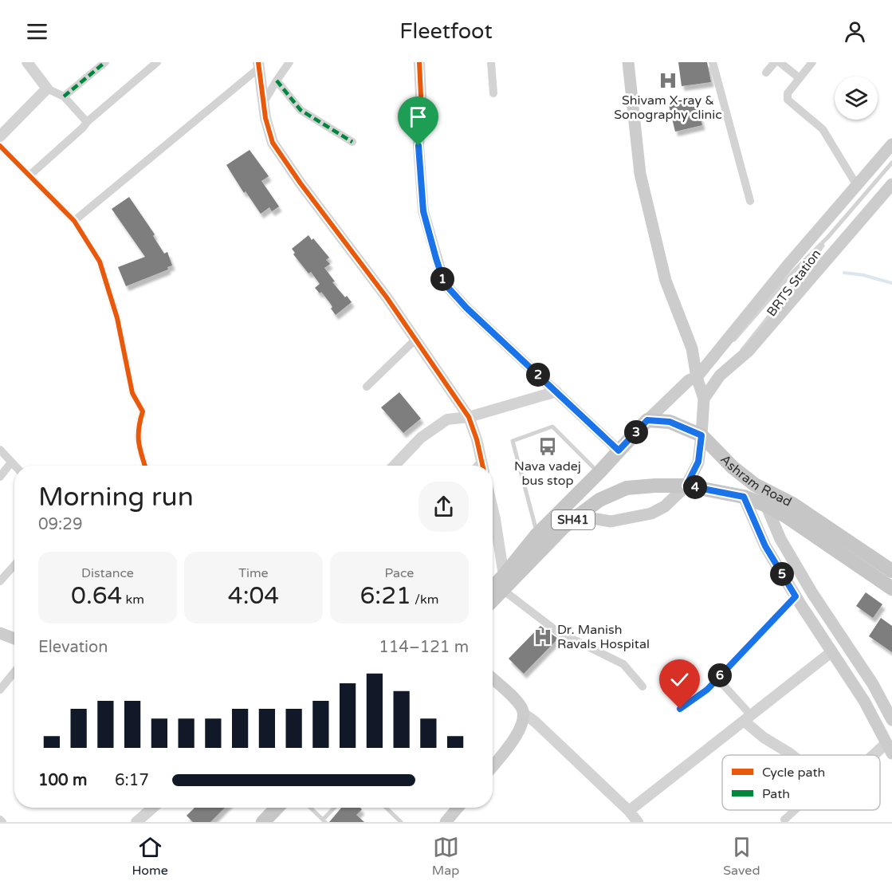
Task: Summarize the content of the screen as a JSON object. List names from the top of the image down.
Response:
{
  "streets": {
    "main road": ["Ashram Road", "SH41"],
    "lane": ["BRTS Station"]
  },
  "places": {
    "hospital": ["Shivam X-ray & Sonography clinic", "Dr. Manish Ravals Hospital"],
    "bus stop": ["Nava vadej bus stop"]
  },
  "legend": ["Cycle path", "Path"],
  "page": {
    "header": "Fleetfoot",
    "pins": [
      "1",
      "2",
      "3",
      "4",
      "5",
      "6"
    ],
    "heading": ["Morning run", "09:29"],
    "stats": [
      ["Distance", "0.64 km"],
      ["Time", "4:04"],
      ["Pace", "6:21 /km"]
    ],
    "chart": ["Elevation", "114–121 m"],
    "list": [
      {
        "name": "100 m",
        "note": "6:17"
      }
    ],
    "tabs": ["Home", "Map", "Saved"]
  }
}
